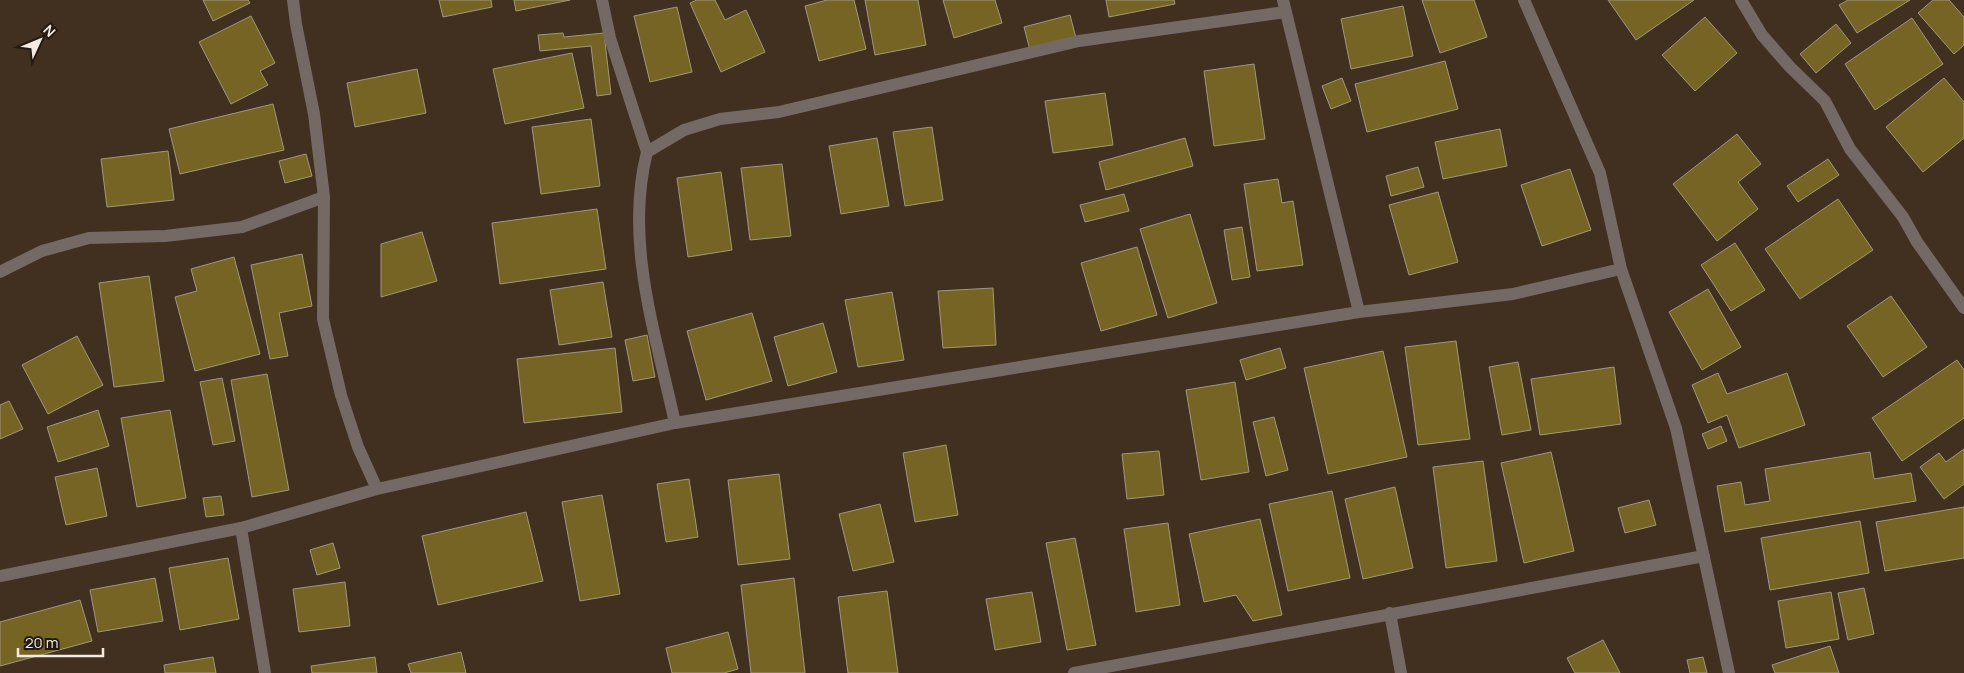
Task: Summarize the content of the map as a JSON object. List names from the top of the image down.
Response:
{
  "scale_bar": "20 m",
  "north": "top right"
}
